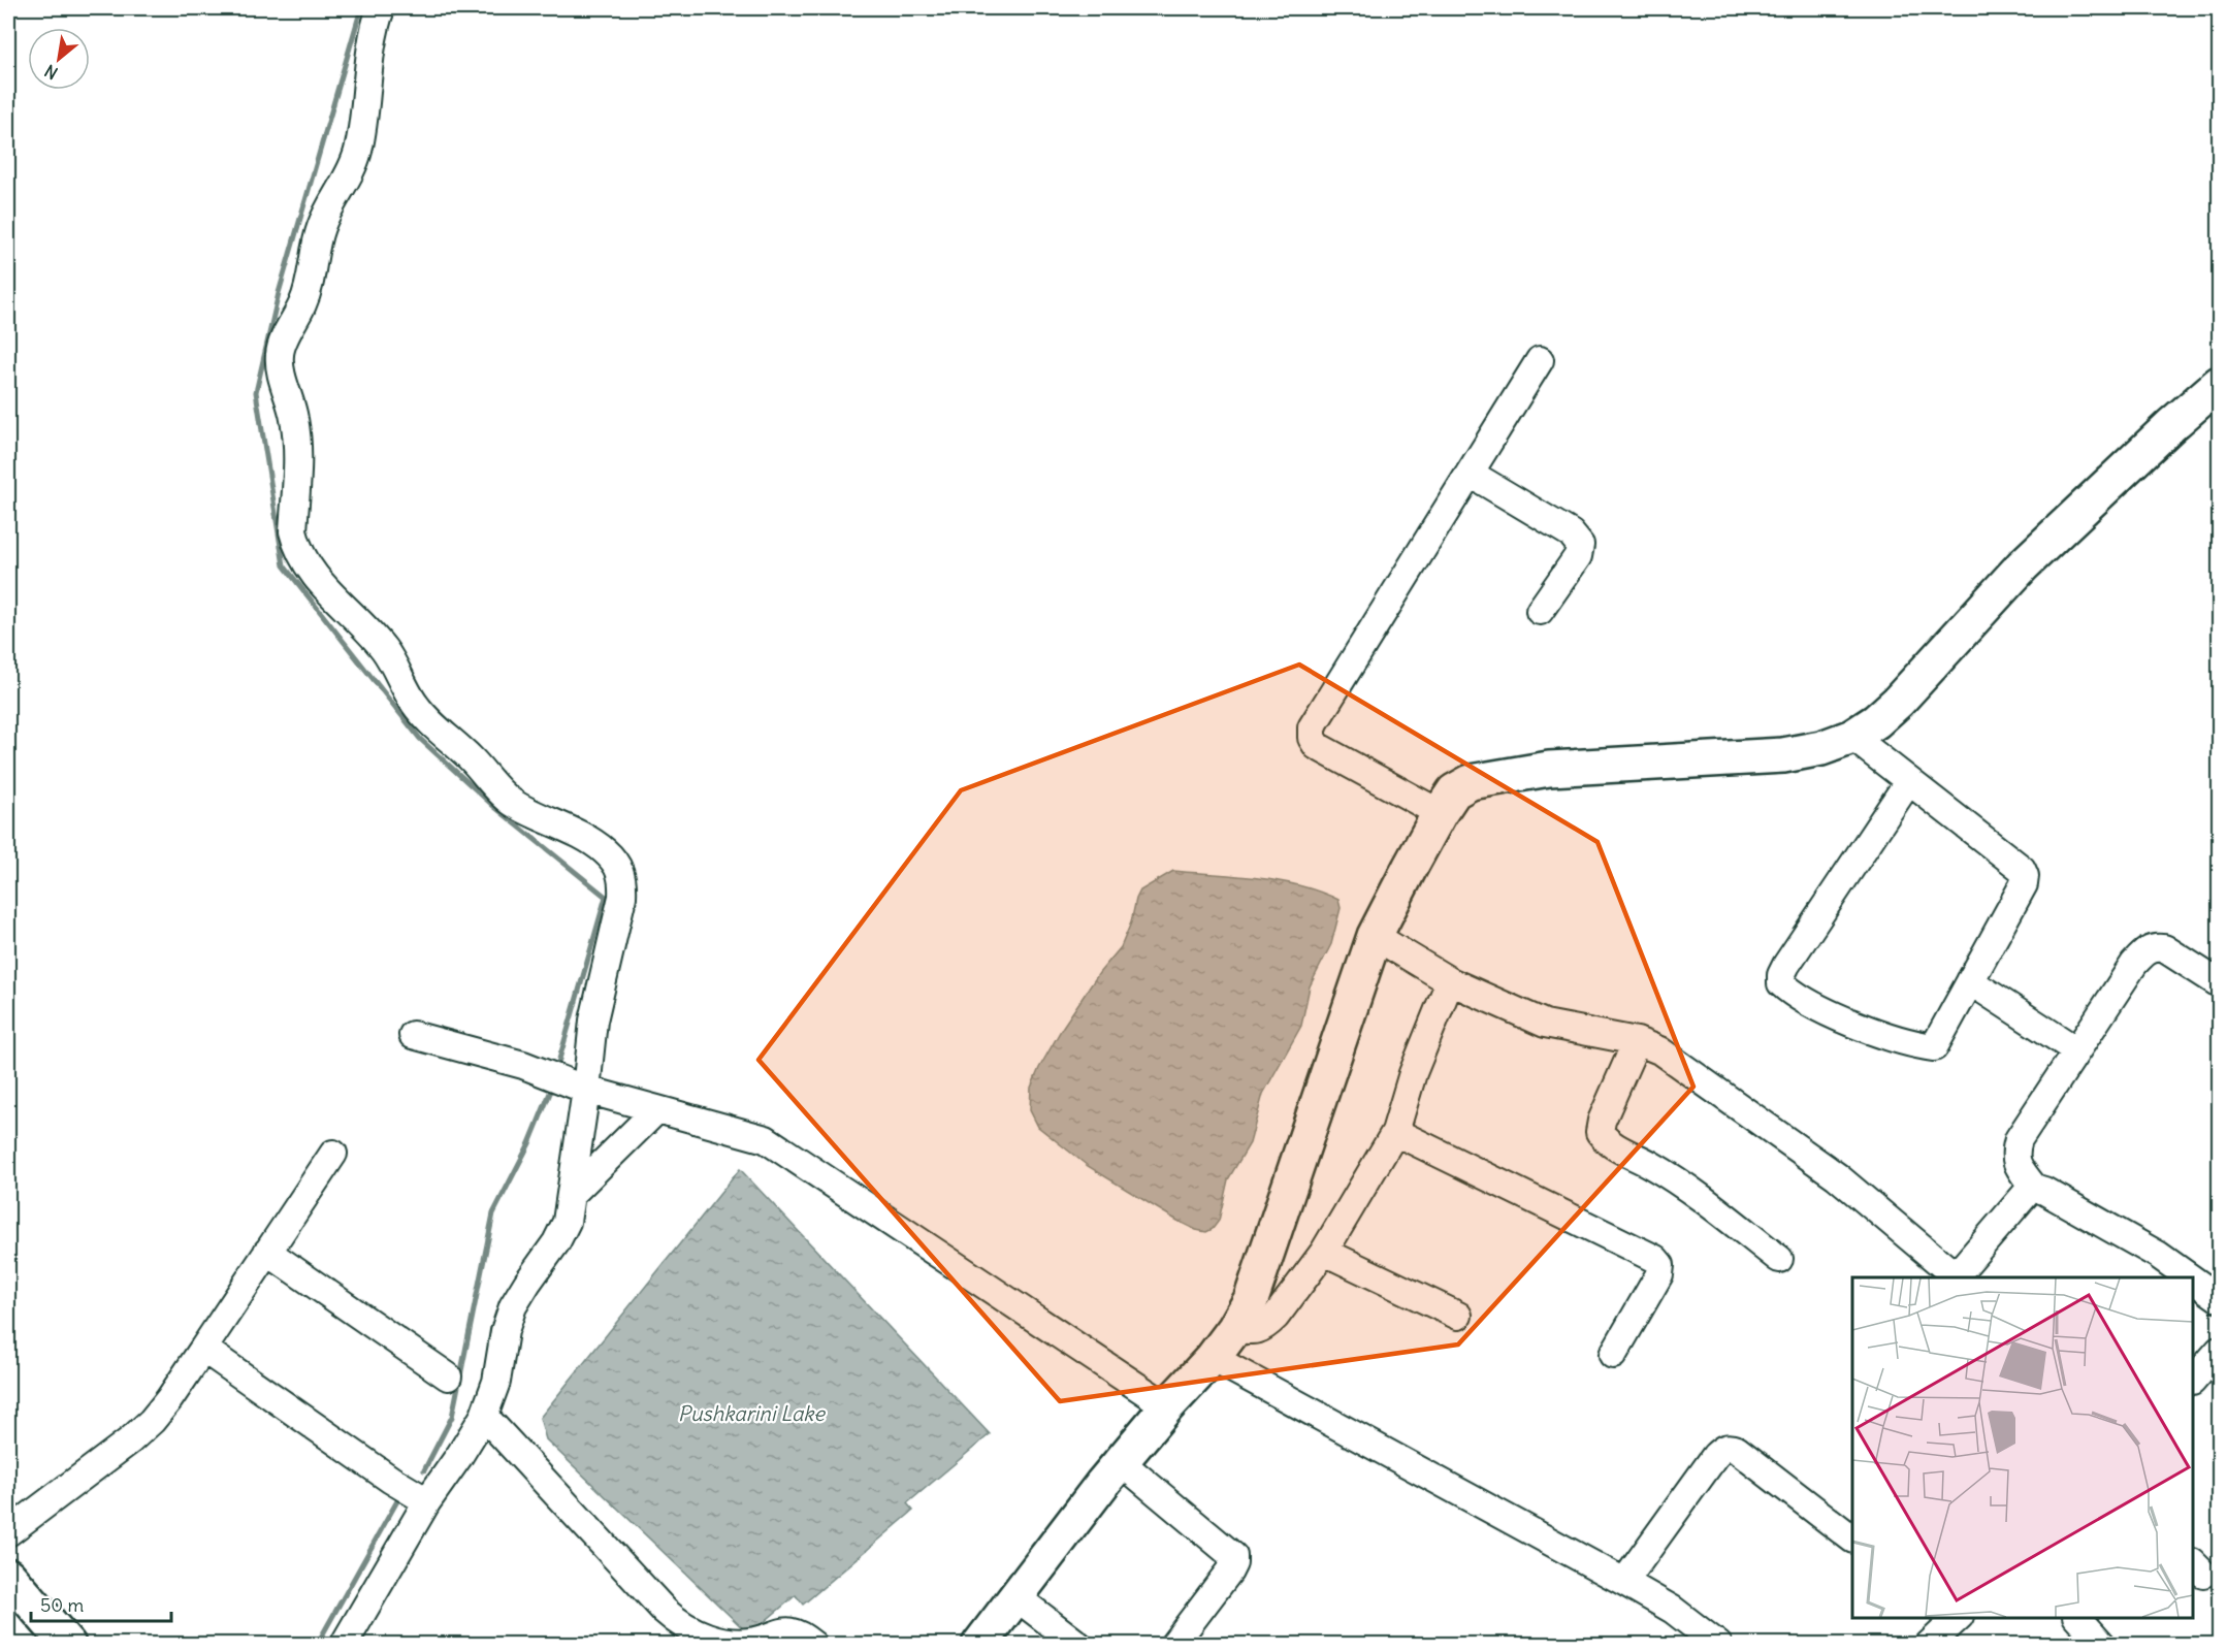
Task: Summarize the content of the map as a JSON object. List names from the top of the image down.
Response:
{
  "water": ["Pushkarini Lake"],
  "scale_bar": "50 m",
  "north": "bottom left"
}
